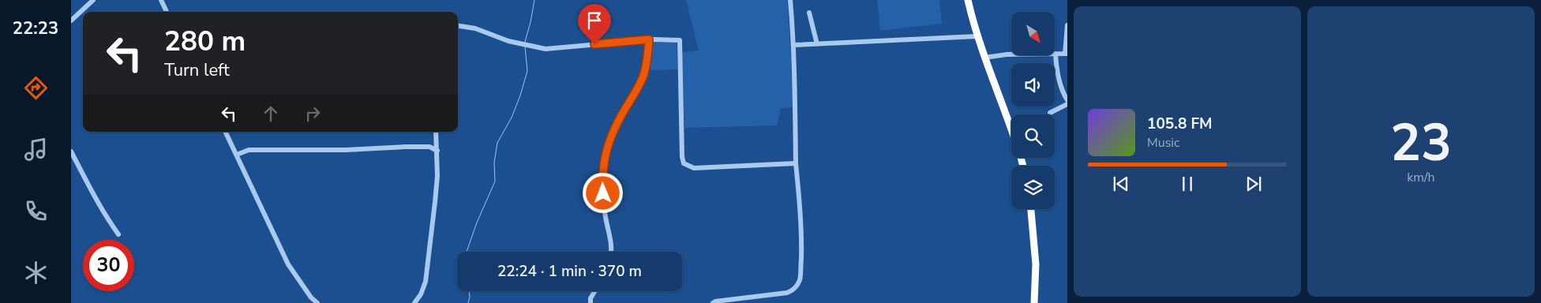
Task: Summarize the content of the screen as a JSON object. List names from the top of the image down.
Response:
{
  "north": "bottom right",
  "page": {
    "tabs": "22:23",
    "tile": ["23", "km/h"],
    "turn": ["280 m", "Turn left"],
    "song": ["105.8 FM", "Music"],
    "limit": "30",
    "trip": "22:24 · 1 min · 370 m"
  }
}
